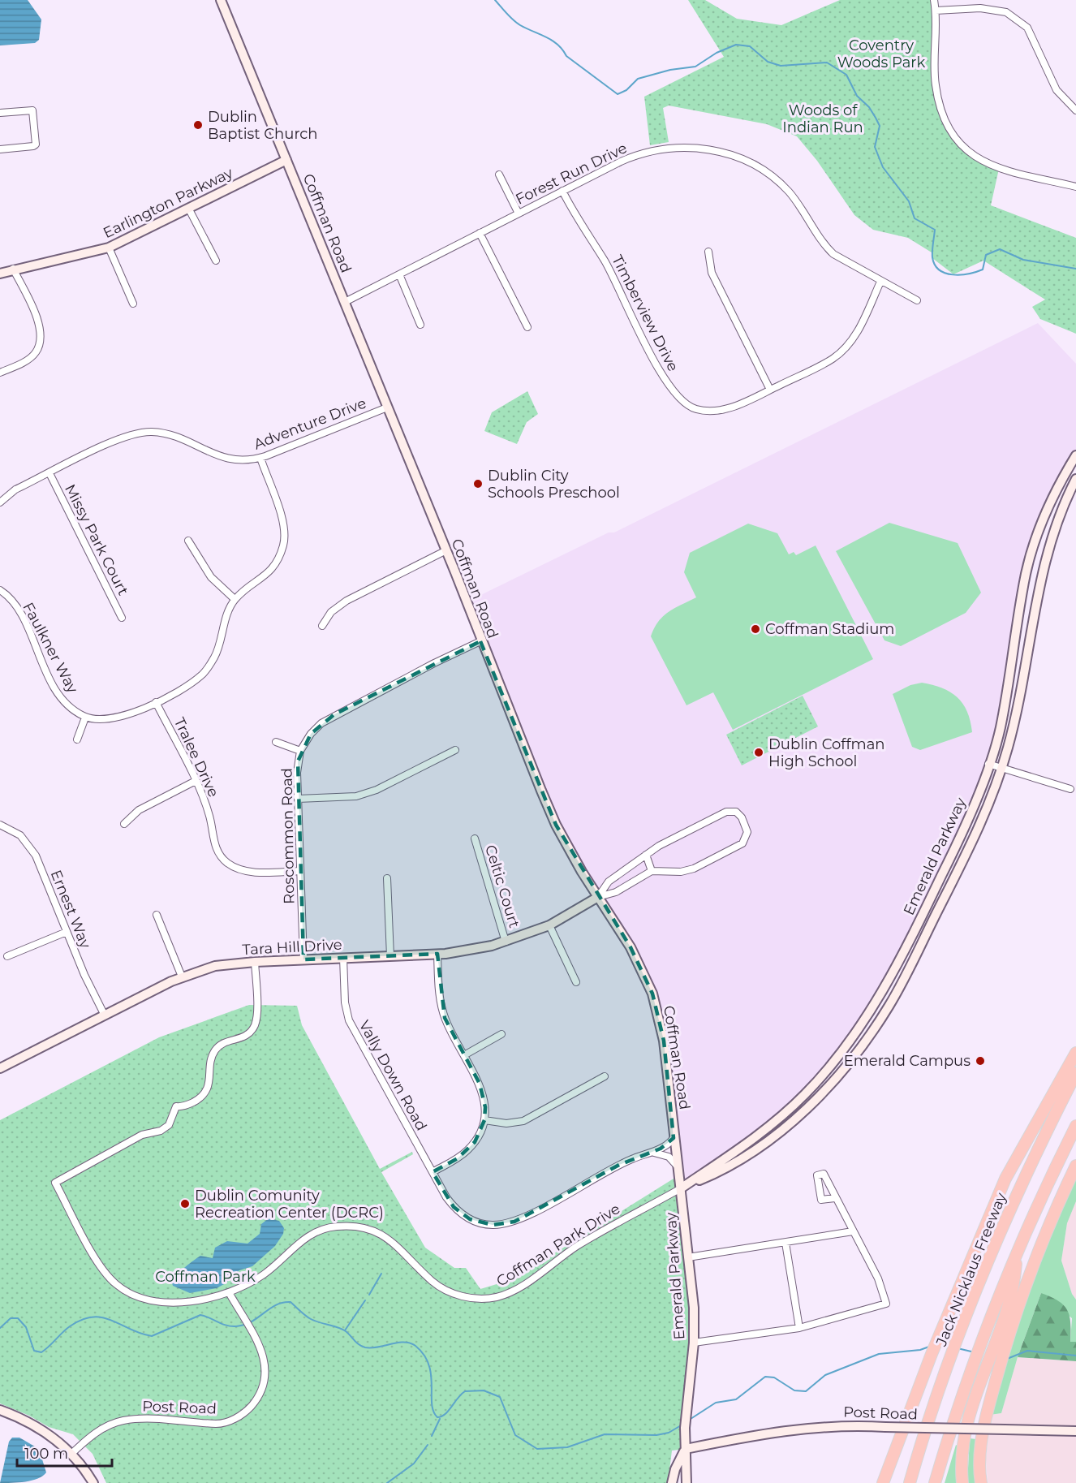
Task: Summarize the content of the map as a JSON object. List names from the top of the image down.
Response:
{
  "streets": {
    "highway": ["Jack Nicklaus Freeway"],
    "main road": [
      "Earlington Parkway",
      "Coffman Road",
      "Emerald Parkway",
      "Tara Hill Drive",
      "Post Road"
    ],
    "street": [
      "Forest Run Drive",
      "Timberview Drive",
      "Adventure Drive",
      "Missy Park Court",
      "Faulkner Way",
      "Tralee Drive",
      "Roscommon Road",
      "Celtic Court",
      "Ernest Way",
      "Vally Down Road",
      "Coffman Park Drive"
    ]
  },
  "crossings": [
    ["Forest Run Drive", "Coffman Road"],
    ["Forest Run Drive", "Timberview Drive"],
    ["Earlington Parkway", "Coffman Road"],
    ["Coffman Road", "Adventure Drive"],
    ["Coffman Road", "Roscommon Road"],
    ["Coffman Road", "Emerald Parkway"],
    ["Coffman Road", "Tara Hill Drive"],
    ["Coffman Road", "Vally Down Road"],
    ["Coffman Road", "Coffman Park Drive"],
    ["Adventure Drive", "Missy Park Court"],
    ["Tralee Drive", "Roscommon Road"],
    ["Roscommon Road", "Tara Hill Drive"],
    ["Emerald Parkway", "Coffman Park Drive"],
    ["Emerald Parkway", "Post Road"],
    ["Celtic Court", "Tara Hill Drive"],
    ["Ernest Way", "Tara Hill Drive"],
    ["Tara Hill Drive", "Vally Down Road"],
    ["Tara Hill Drive", "Coffman Park Drive"],
    ["Coffman Park Drive", "Post Road"]
  ],
  "parks": ["Coventry Woods Park", "Woods of Indian Run", "Coffman Park"],
  "places": [
    "Dublin Baptist Church",
    "Dublin City Schools Preschool",
    "Coffman Stadium",
    "Dublin Coffman High School",
    "Emerald Campus",
    "Dublin Comunity Recreation Center (DCRC)"
  ],
  "scale_bar": "100 m"
}
